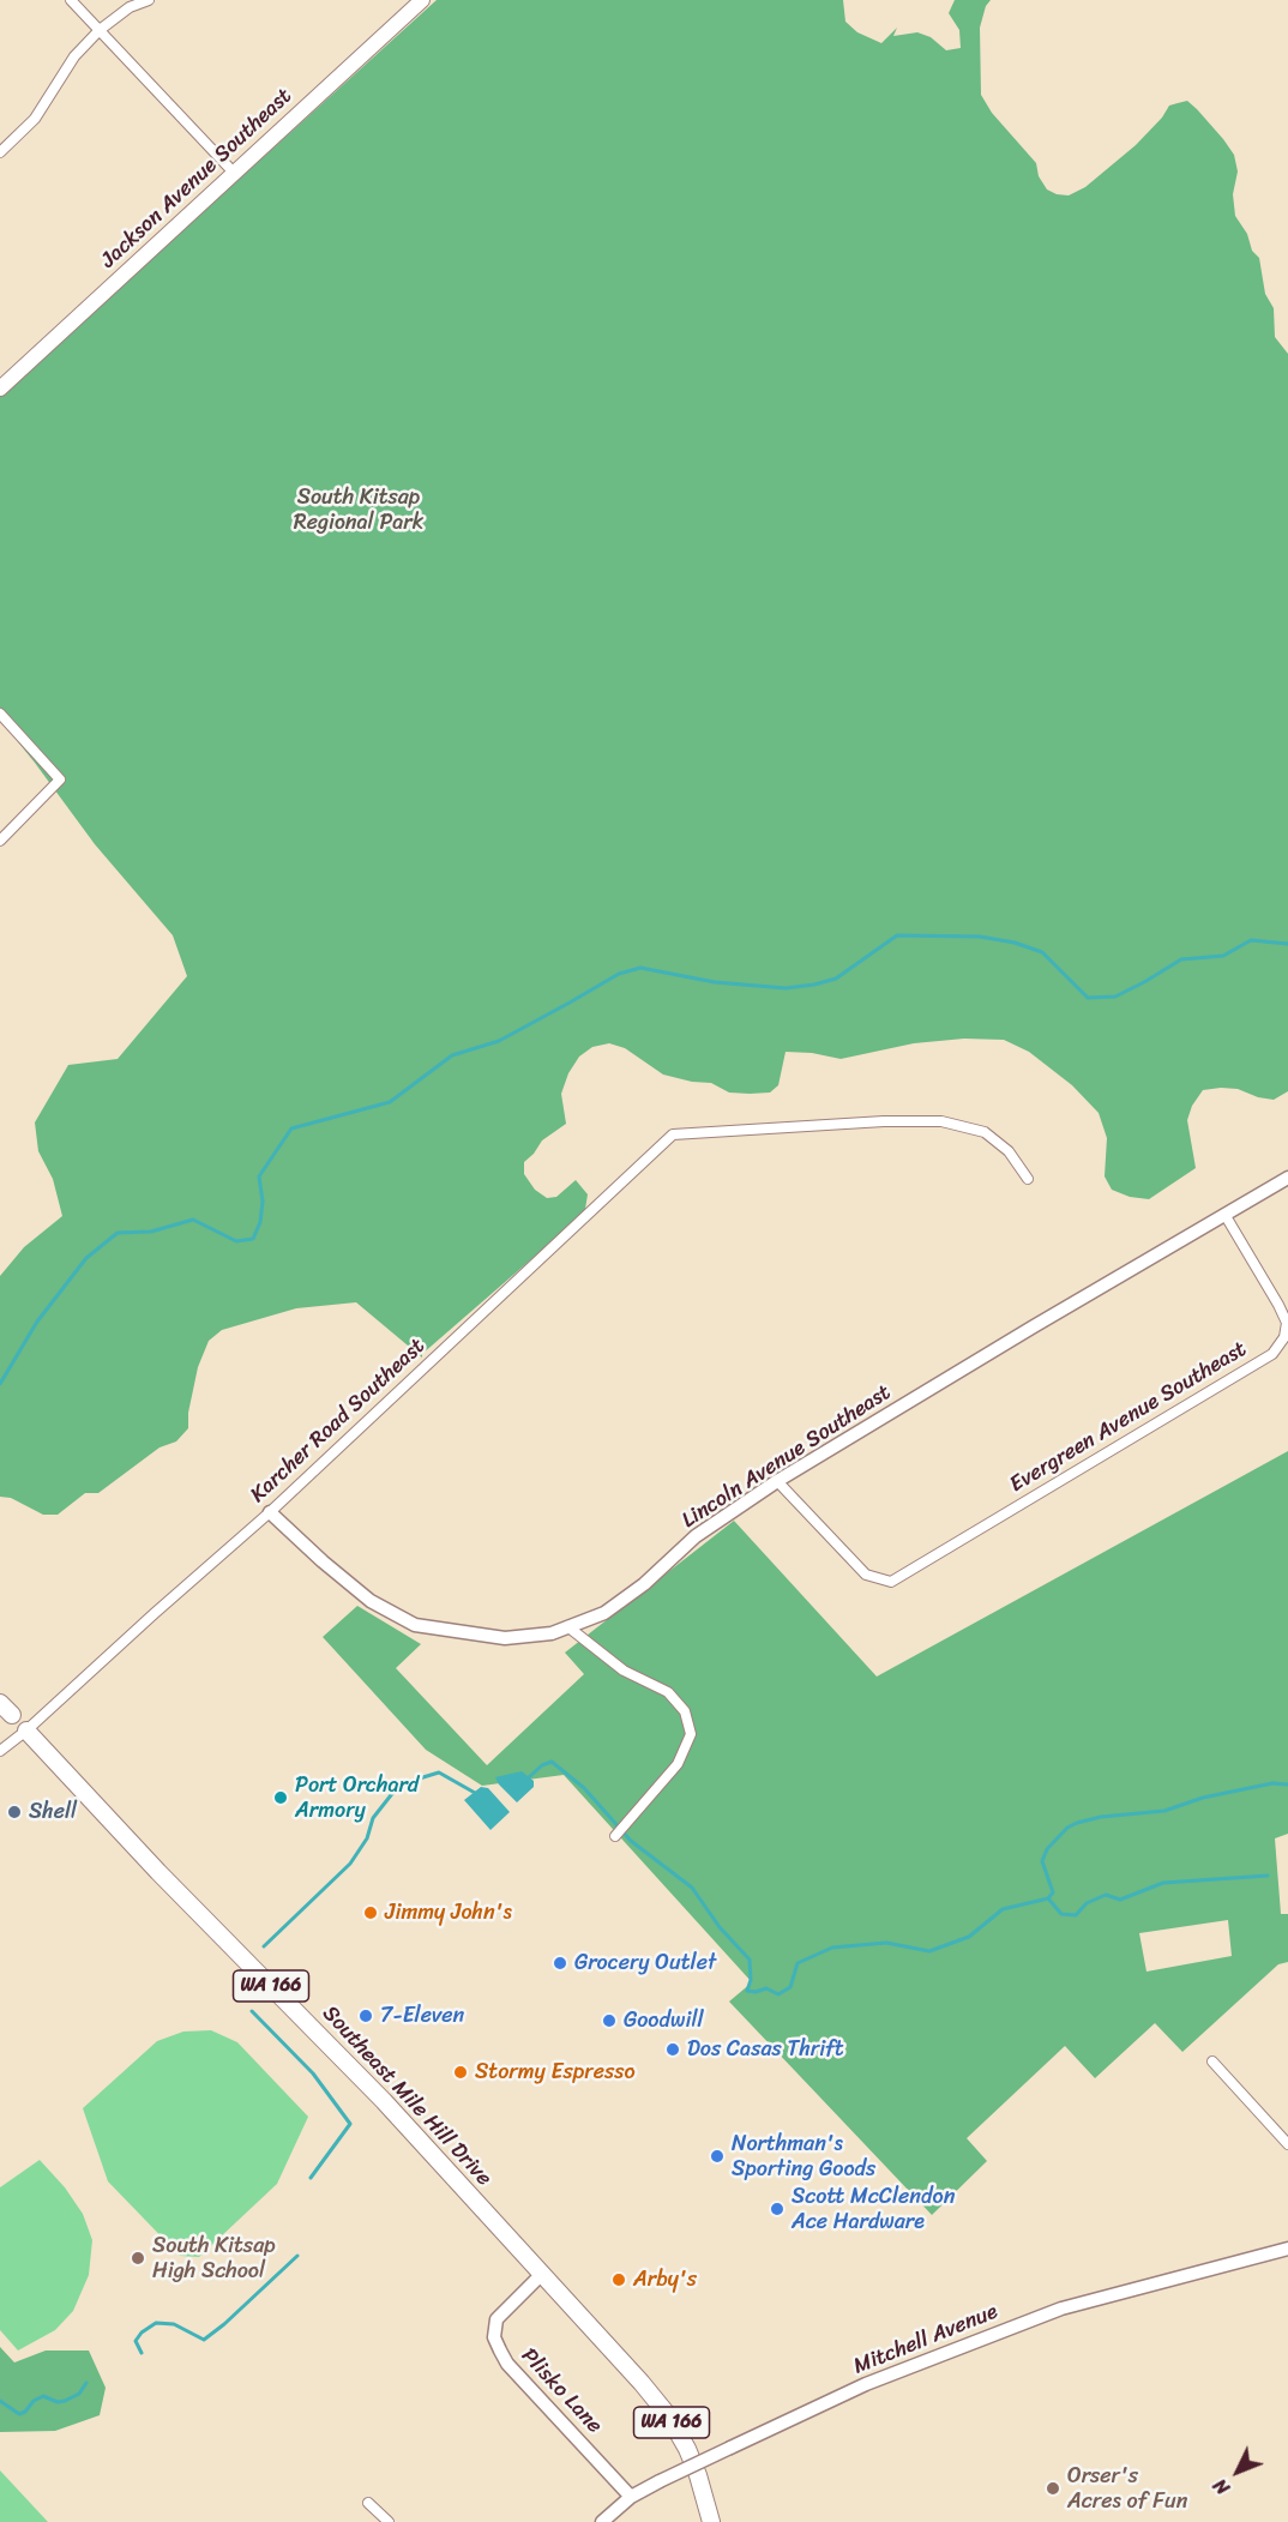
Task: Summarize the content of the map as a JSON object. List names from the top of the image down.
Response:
{
  "streets": {
    "main road": ["Jackson Avenue Southeast", "WA 166", "Southeast Mile Hill Drive"],
    "street": [
      "Evergreen Avenue Southeast",
      "Karcher Road Southeast",
      "Lincoln Avenue Southeast",
      "Mitchell Avenue",
      "Plisko Lane"
    ]
  },
  "crossings": [
    ["Evergreen Avenue Southeast", "Lincoln Avenue Southeast"],
    ["Karcher Road Southeast", "Lincoln Avenue Southeast"],
    ["Karcher Road Southeast", "WA 166"],
    ["Karcher Road Southeast", "Southeast Mile Hill Drive"],
    ["WA 166", "Southeast Mile Hill Drive"],
    ["Southeast Mile Hill Drive", "Plisko Lane"],
    ["Mitchell Avenue", "Plisko Lane"]
  ],
  "parks": ["South Kitsap Regional Park"],
  "places": [
    "Port Orchard Armory",
    "Shell",
    "Jimmy John's",
    "Grocery Outlet",
    "7-Eleven",
    "Goodwill",
    "Dos Casas Thrift",
    "Stormy Espresso",
    "Northman's Sporting Goods",
    "Scott McClendon Ace Hardware",
    "South Kitsap High School",
    "Arby's",
    "Orser's Acres of Fun"
  ],
  "north": "bottom left"
}
